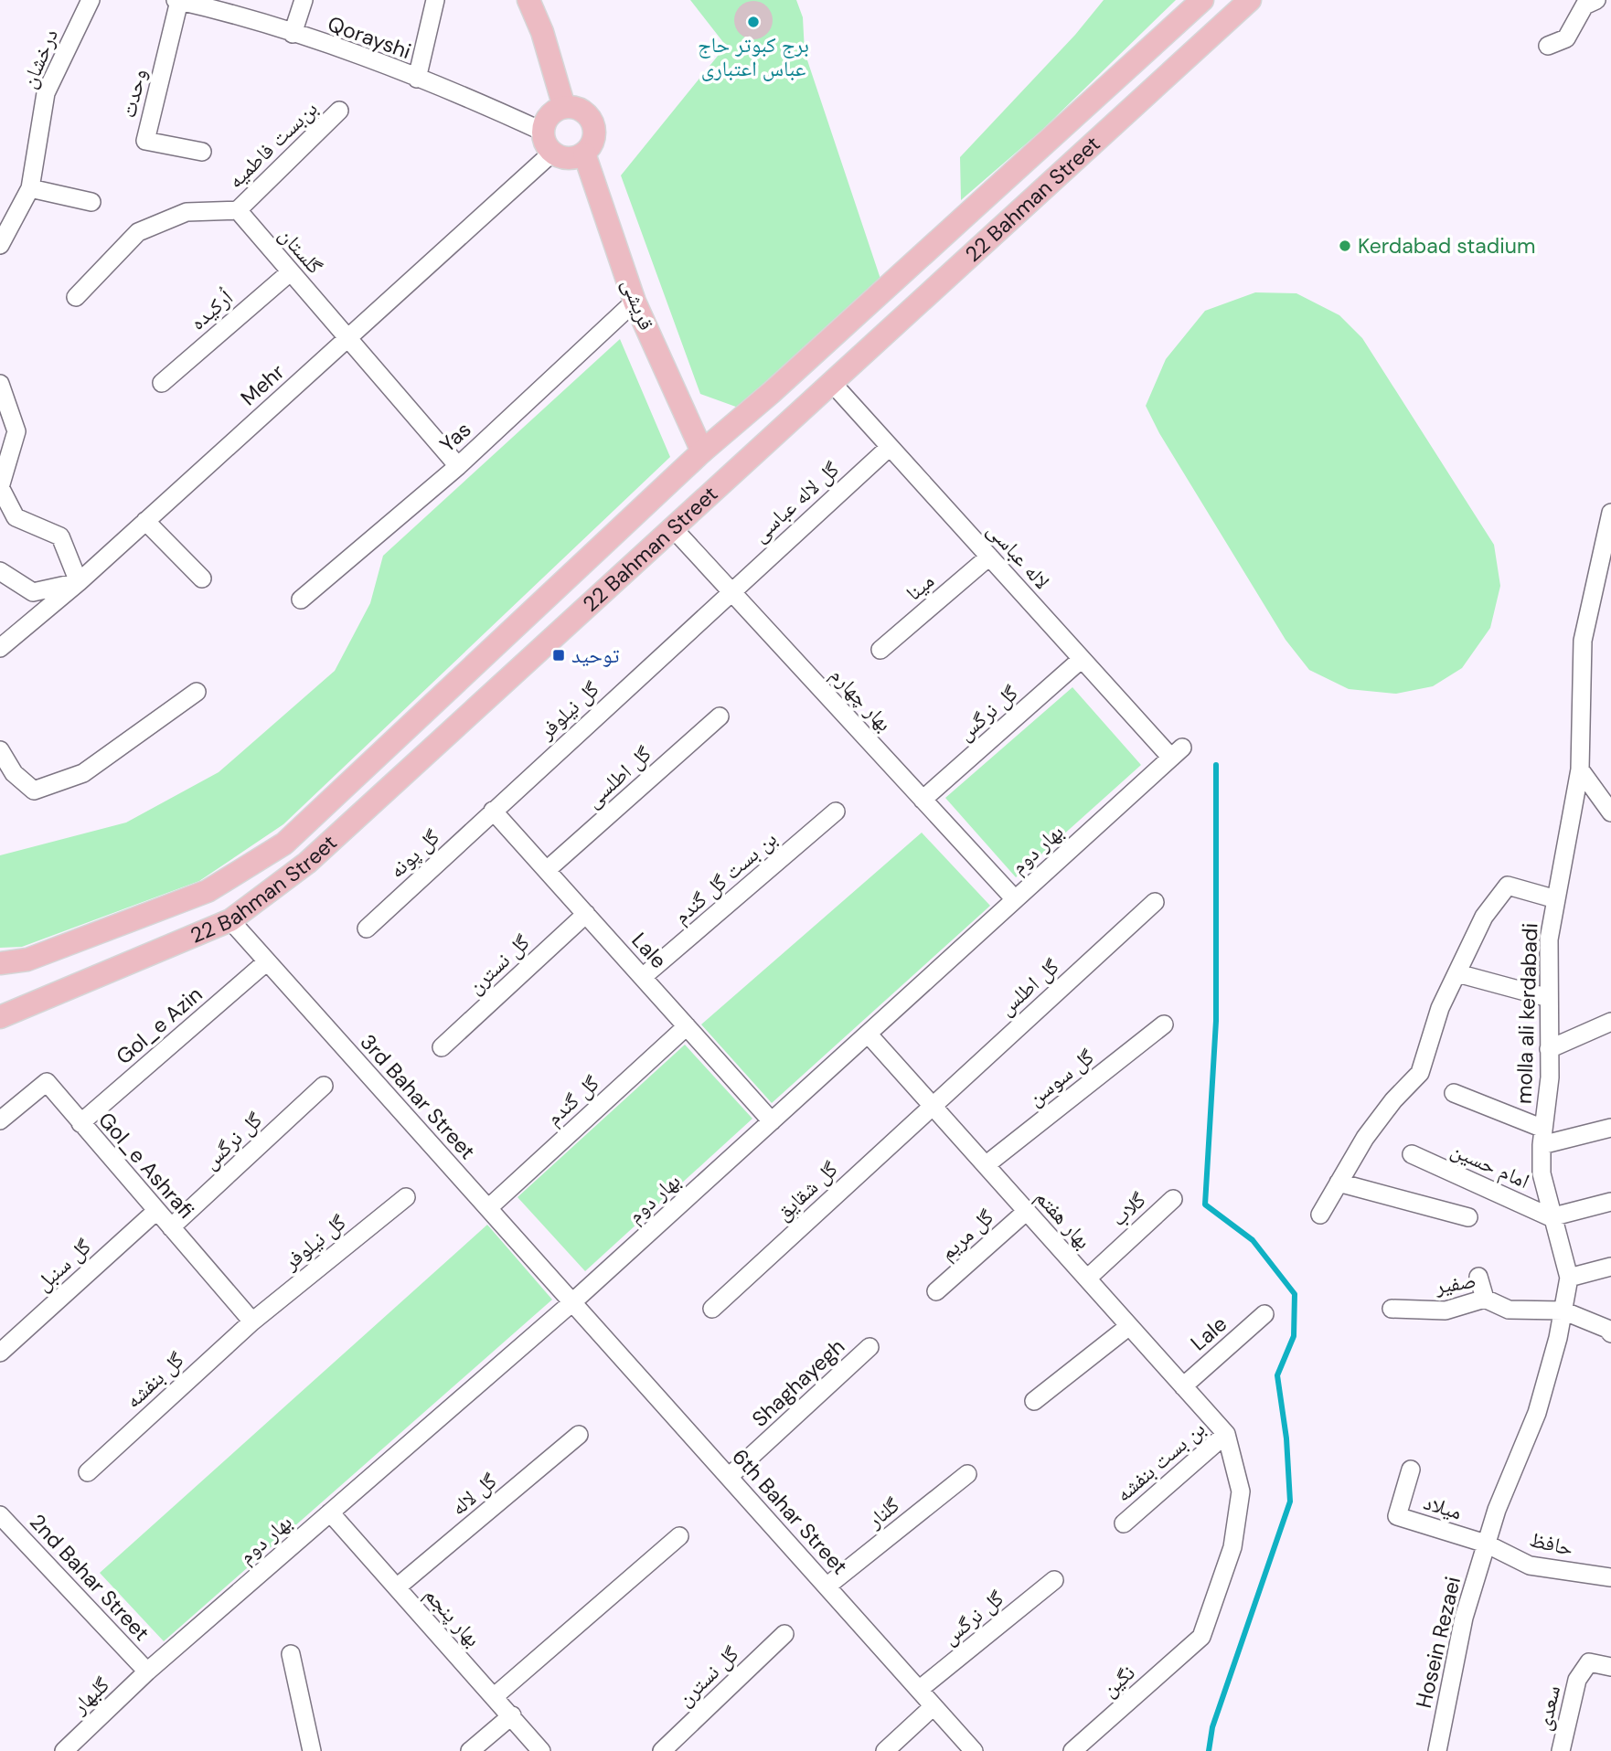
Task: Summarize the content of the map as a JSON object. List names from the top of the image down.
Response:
{
  "streets": {
    "main road": ["22 Bahman Street", "قریشی"],
    "street": [
      "Qorayshi",
      "درخشان",
      "وحدت",
      "بن‌بست فاطمیه",
      "گلستان",
      "اُرکیده",
      "Mehr",
      "Yas",
      "گل لاله عباسی",
      "لاله عباسی",
      "مینا",
      "بهار چهارم",
      "گل نیلوفر",
      "گل نرگس",
      "گل اطلسی",
      "بهار دوم",
      "گل پونه",
      "بن بست گل گندم",
      "Lale",
      "گل نسترن",
      "گل اطلس",
      "molla ali kerdabadi",
      "Gol_e Azin",
      "گل سوسن",
      "3rd Bahar Street",
      "گل گندم",
      "Gol_e Ashrafi",
      "امام حسین",
      "گل شقایق",
      "گلاب",
      "بهار هفتم",
      "گل مریم",
      "گل سنبل",
      "صفیر",
      "گل بنفشه",
      "Shaghayegh",
      "بن بست بنفشه",
      "گل لاله",
      "میلاد",
      "6th Bahar Street",
      "گلنار",
      "حافظ",
      "2nd Bahar Street",
      "بهار پنجم",
      "Hosein Rezaei",
      "نگین",
      "گلبهار",
      "سعدی"
    ]
  },
  "crossings": [
    ["Qorayshi", "وحدت"],
    ["Qorayshi", "قریشی"],
    ["Qorayshi", "Mehr"],
    ["بن‌بست فاطمیه", "گلستان"],
    ["22 Bahman Street", "قریشی"],
    ["22 Bahman Street", "لاله عباسی"],
    ["22 Bahman Street", "بهار چهارم"],
    ["22 Bahman Street", "3rd Bahar Street"],
    ["گلستان", "اُرکیده"],
    ["گلستان", "Mehr"],
    ["گلستان", "Yas"],
    ["قریشی", "Mehr"],
    ["قریشی", "Yas"],
    ["گل لاله عباسی", "لاله عباسی"],
    ["گل لاله عباسی", "بهار چهارم"],
    ["گل لاله عباسی", "گل نیلوفر"],
    ["لاله عباسی", "مینا"],
    ["لاله عباسی", "گل نرگس"],
    ["لاله عباسی", "بهار دوم"],
    ["بهار چهارم", "گل نیلوفر"],
    ["بهار چهارم", "گل نرگس"],
    ["بهار چهارم", "بهار دوم"],
    ["گل نیلوفر", "گل پونه"],
    ["گل نیلوفر", "Lale"],
    ["گل نیلوفر", "Gol_e Ashrafi"],
    ["گل نیلوفر", "گل بنفشه"],
    ["گل نرگس", "Gol_e Ashrafi"],
    ["گل نرگس", "6th Bahar Street"],
    ["گل اطلسی", "Lale"],
    ["بهار دوم", "Lale"],
    ["بهار دوم", "3rd Bahar Street"],
    ["بهار دوم", "بهار هفتم"],
    ["بهار دوم", "6th Bahar Street"],
    ["بهار دوم", "2nd Bahar Street"],
    ["بهار دوم", "بهار پنجم"],
    ["بهار دوم", "گلبهار"],
    ["گل پونه", "Lale"],
    ["بن بست گل گندم", "Lale"],
    ["Lale", "گل نسترن"],
    ["Lale", "گل گندم"],
    ["Lale", "بهار هفتم"],
    ["گل اطلس", "گل شقایق"],
    ["گل اطلس", "بهار هفتم"],
    ["molla ali kerdabadi", "امام حسین"],
    ["molla ali kerdabadi", "صفیر"],
    ["molla ali kerdabadi", "میلاد"],
    ["molla ali kerdabadi", "حافظ"],
    ["molla ali kerdabadi", "Hosein Rezaei"],
    ["Gol_e Azin", "3rd Bahar Street"],
    ["Gol_e Azin", "Gol_e Ashrafi"],
    ["گل سوسن", "بهار هفتم"],
    ["3rd Bahar Street", "گل گندم"],
    ["3rd Bahar Street", "6th Bahar Street"],
    ["Gol_e Ashrafi", "گل سنبل"],
    ["Gol_e Ashrafi", "گل بنفشه"],
    ["گل شقایق", "بهار هفتم"],
    ["گلاب", "بهار هفتم"],
    ["بهار هفتم", "گل مریم"],
    ["بهار هفتم", "بن بست بنفشه"],
    ["بهار هفتم", "نگین"],
    ["Shaghayegh", "6th Bahar Street"],
    ["بن بست بنفشه", "نگین"],
    ["گل لاله", "بهار پنجم"],
    ["میلاد", "حافظ"],
    ["میلاد", "Hosein Rezaei"],
    ["6th Bahar Street", "گلنار"],
    ["حافظ", "Hosein Rezaei"],
    ["2nd Bahar Street", "گلبهار"]
  ],
  "places": {
    "other": ["برج کبوتر حاج عباس اعتباری", "Kerdabad stadium"],
    "transit": ["توحید"]
  }
}
